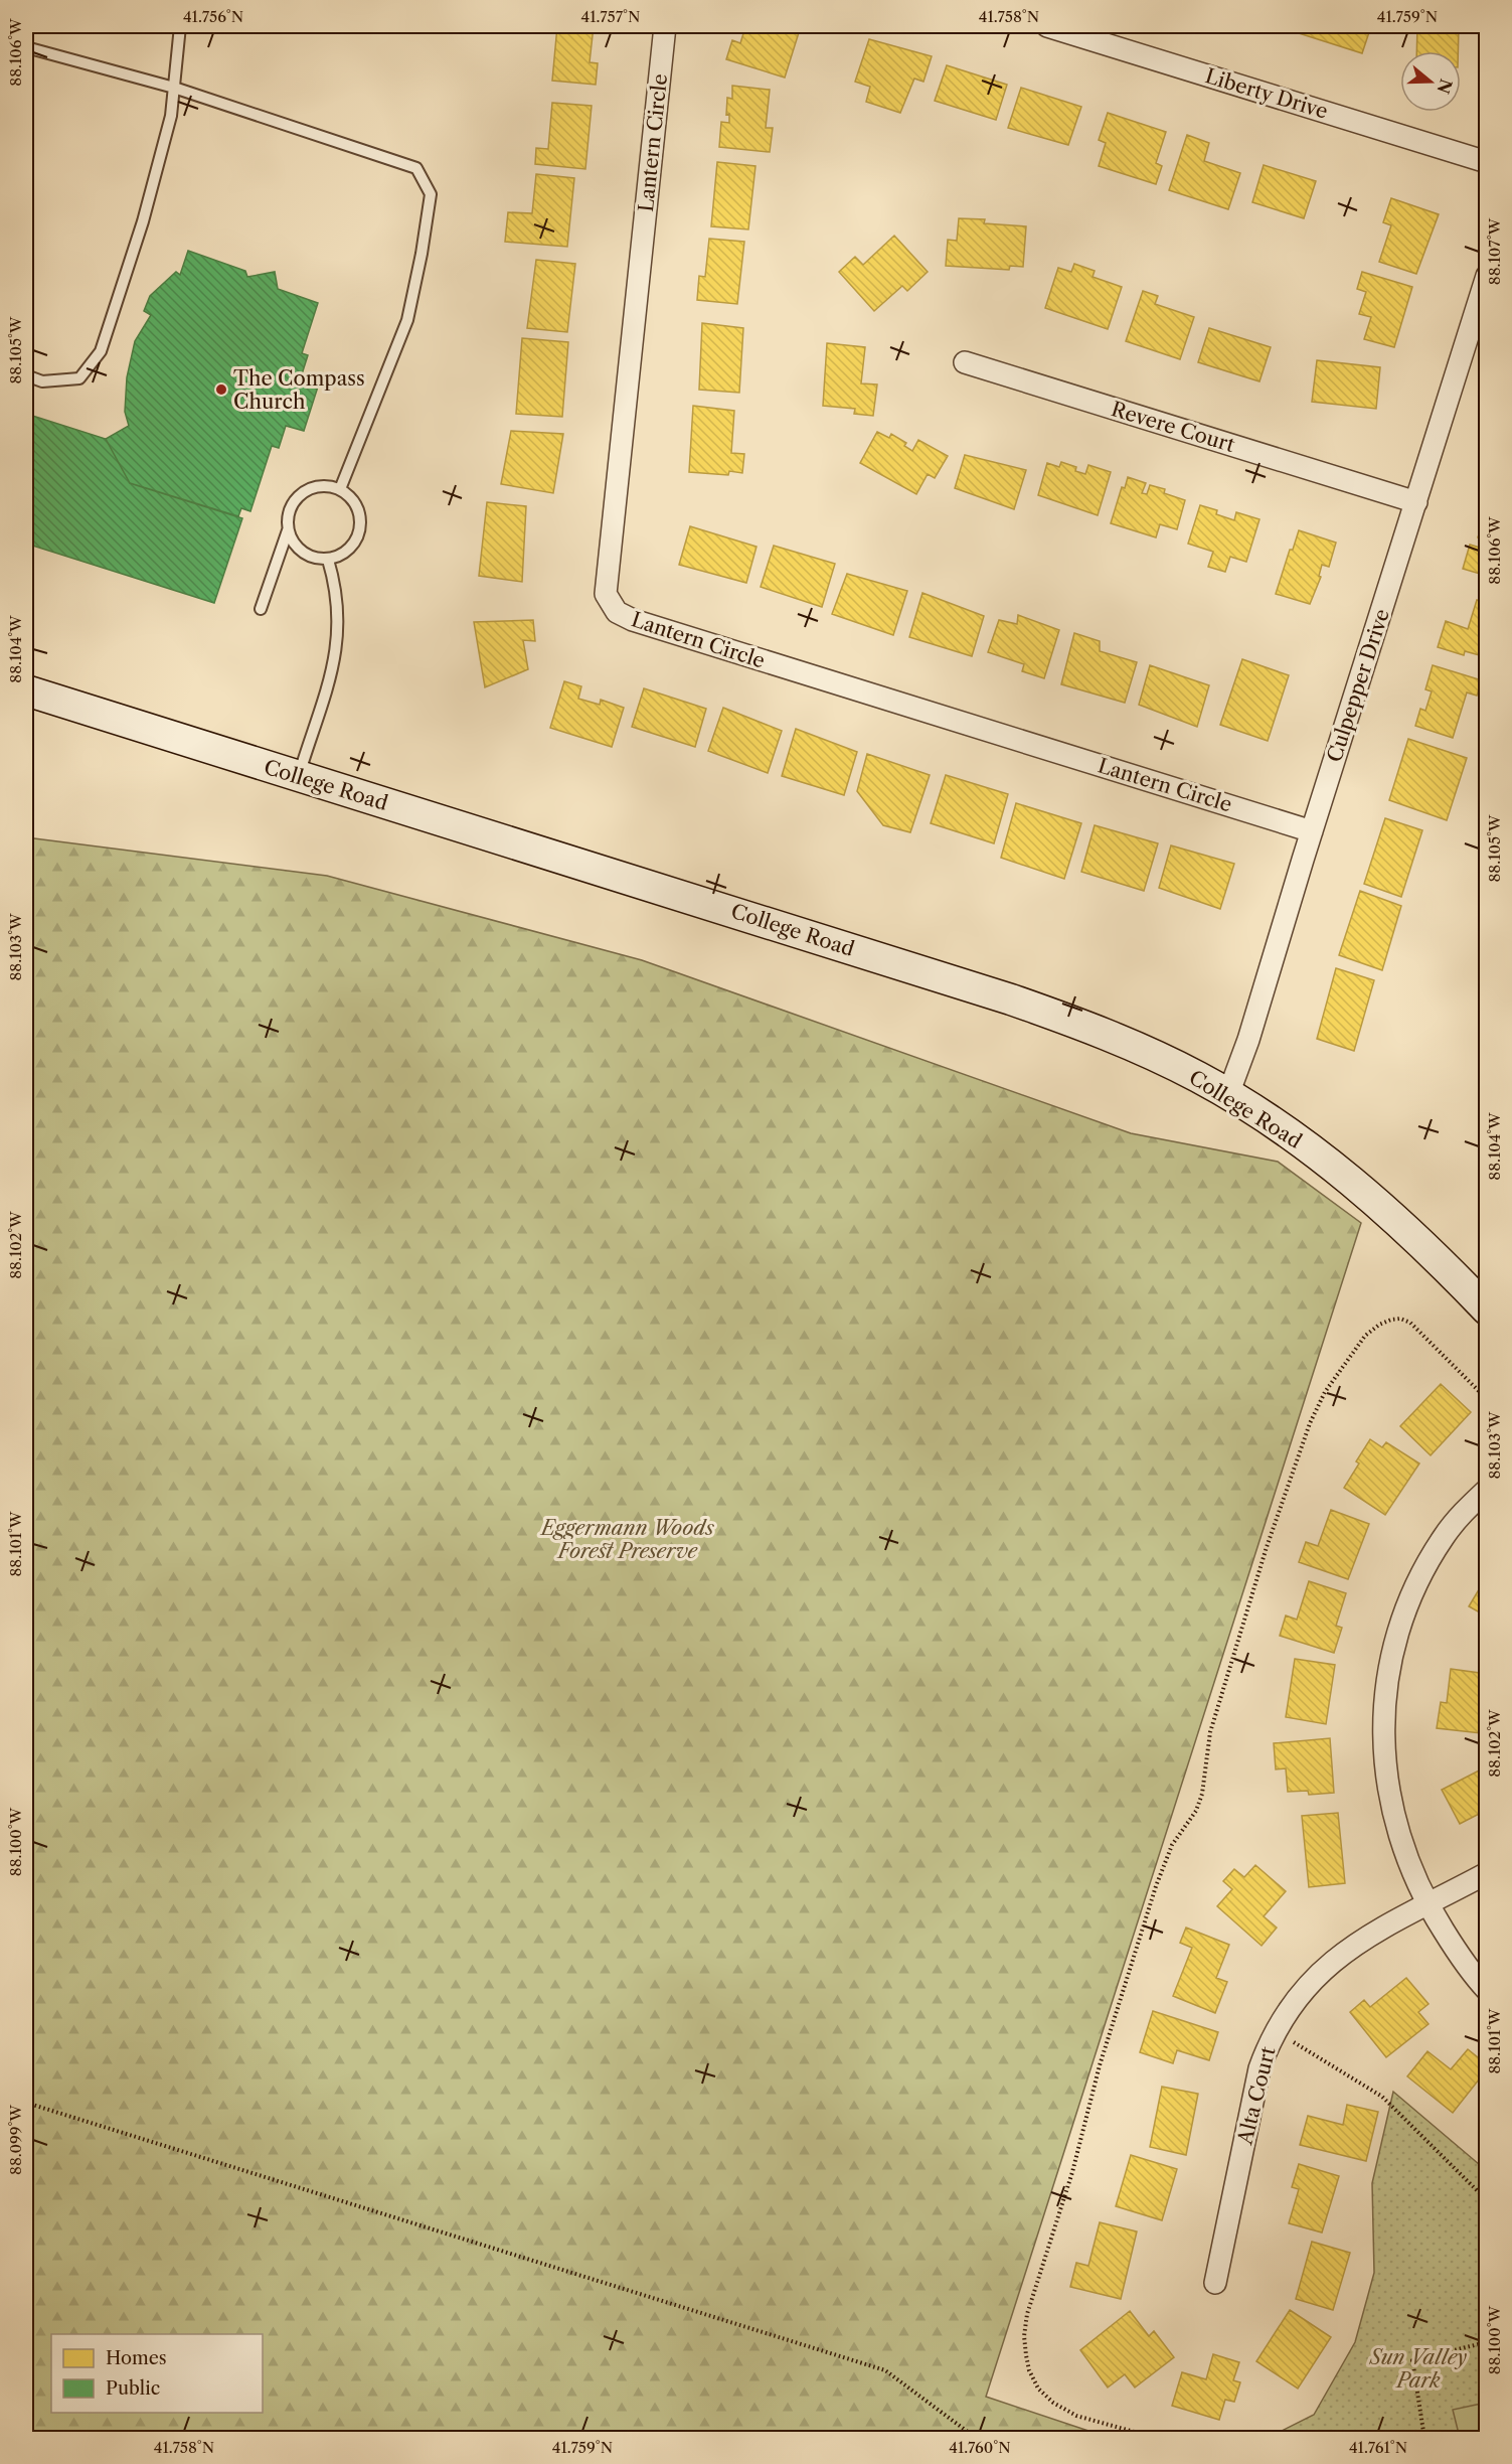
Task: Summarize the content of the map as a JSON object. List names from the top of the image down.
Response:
{
  "streets": {
    "main road": ["College Road"],
    "street": [
      "Liberty Drive",
      "Lantern Circle",
      "Revere Court",
      "Culpepper Drive",
      "Alta Court"
    ]
  },
  "crossings": [
    ["Lantern Circle", "Culpepper Drive"],
    ["Revere Court", "Culpepper Drive"],
    ["Culpepper Drive", "College Road"]
  ],
  "parks": ["Eggermann Woods Forest Preserve", "Sun Valley Park"],
  "places": ["The Compass Church"],
  "legend": ["Homes", "Public"],
  "north": "right",
  "coordinates": [
    "41.756°N",
    "41.757°N",
    "41.758°N",
    "41.759°N",
    "88.106°W",
    "88.107°W",
    "88.105°W",
    "88.104°W",
    "88.103°W",
    "88.102°W",
    "88.101°W",
    "88.100°W",
    "88.099°W",
    "41.760°N",
    "41.761°N"
  ]
}
